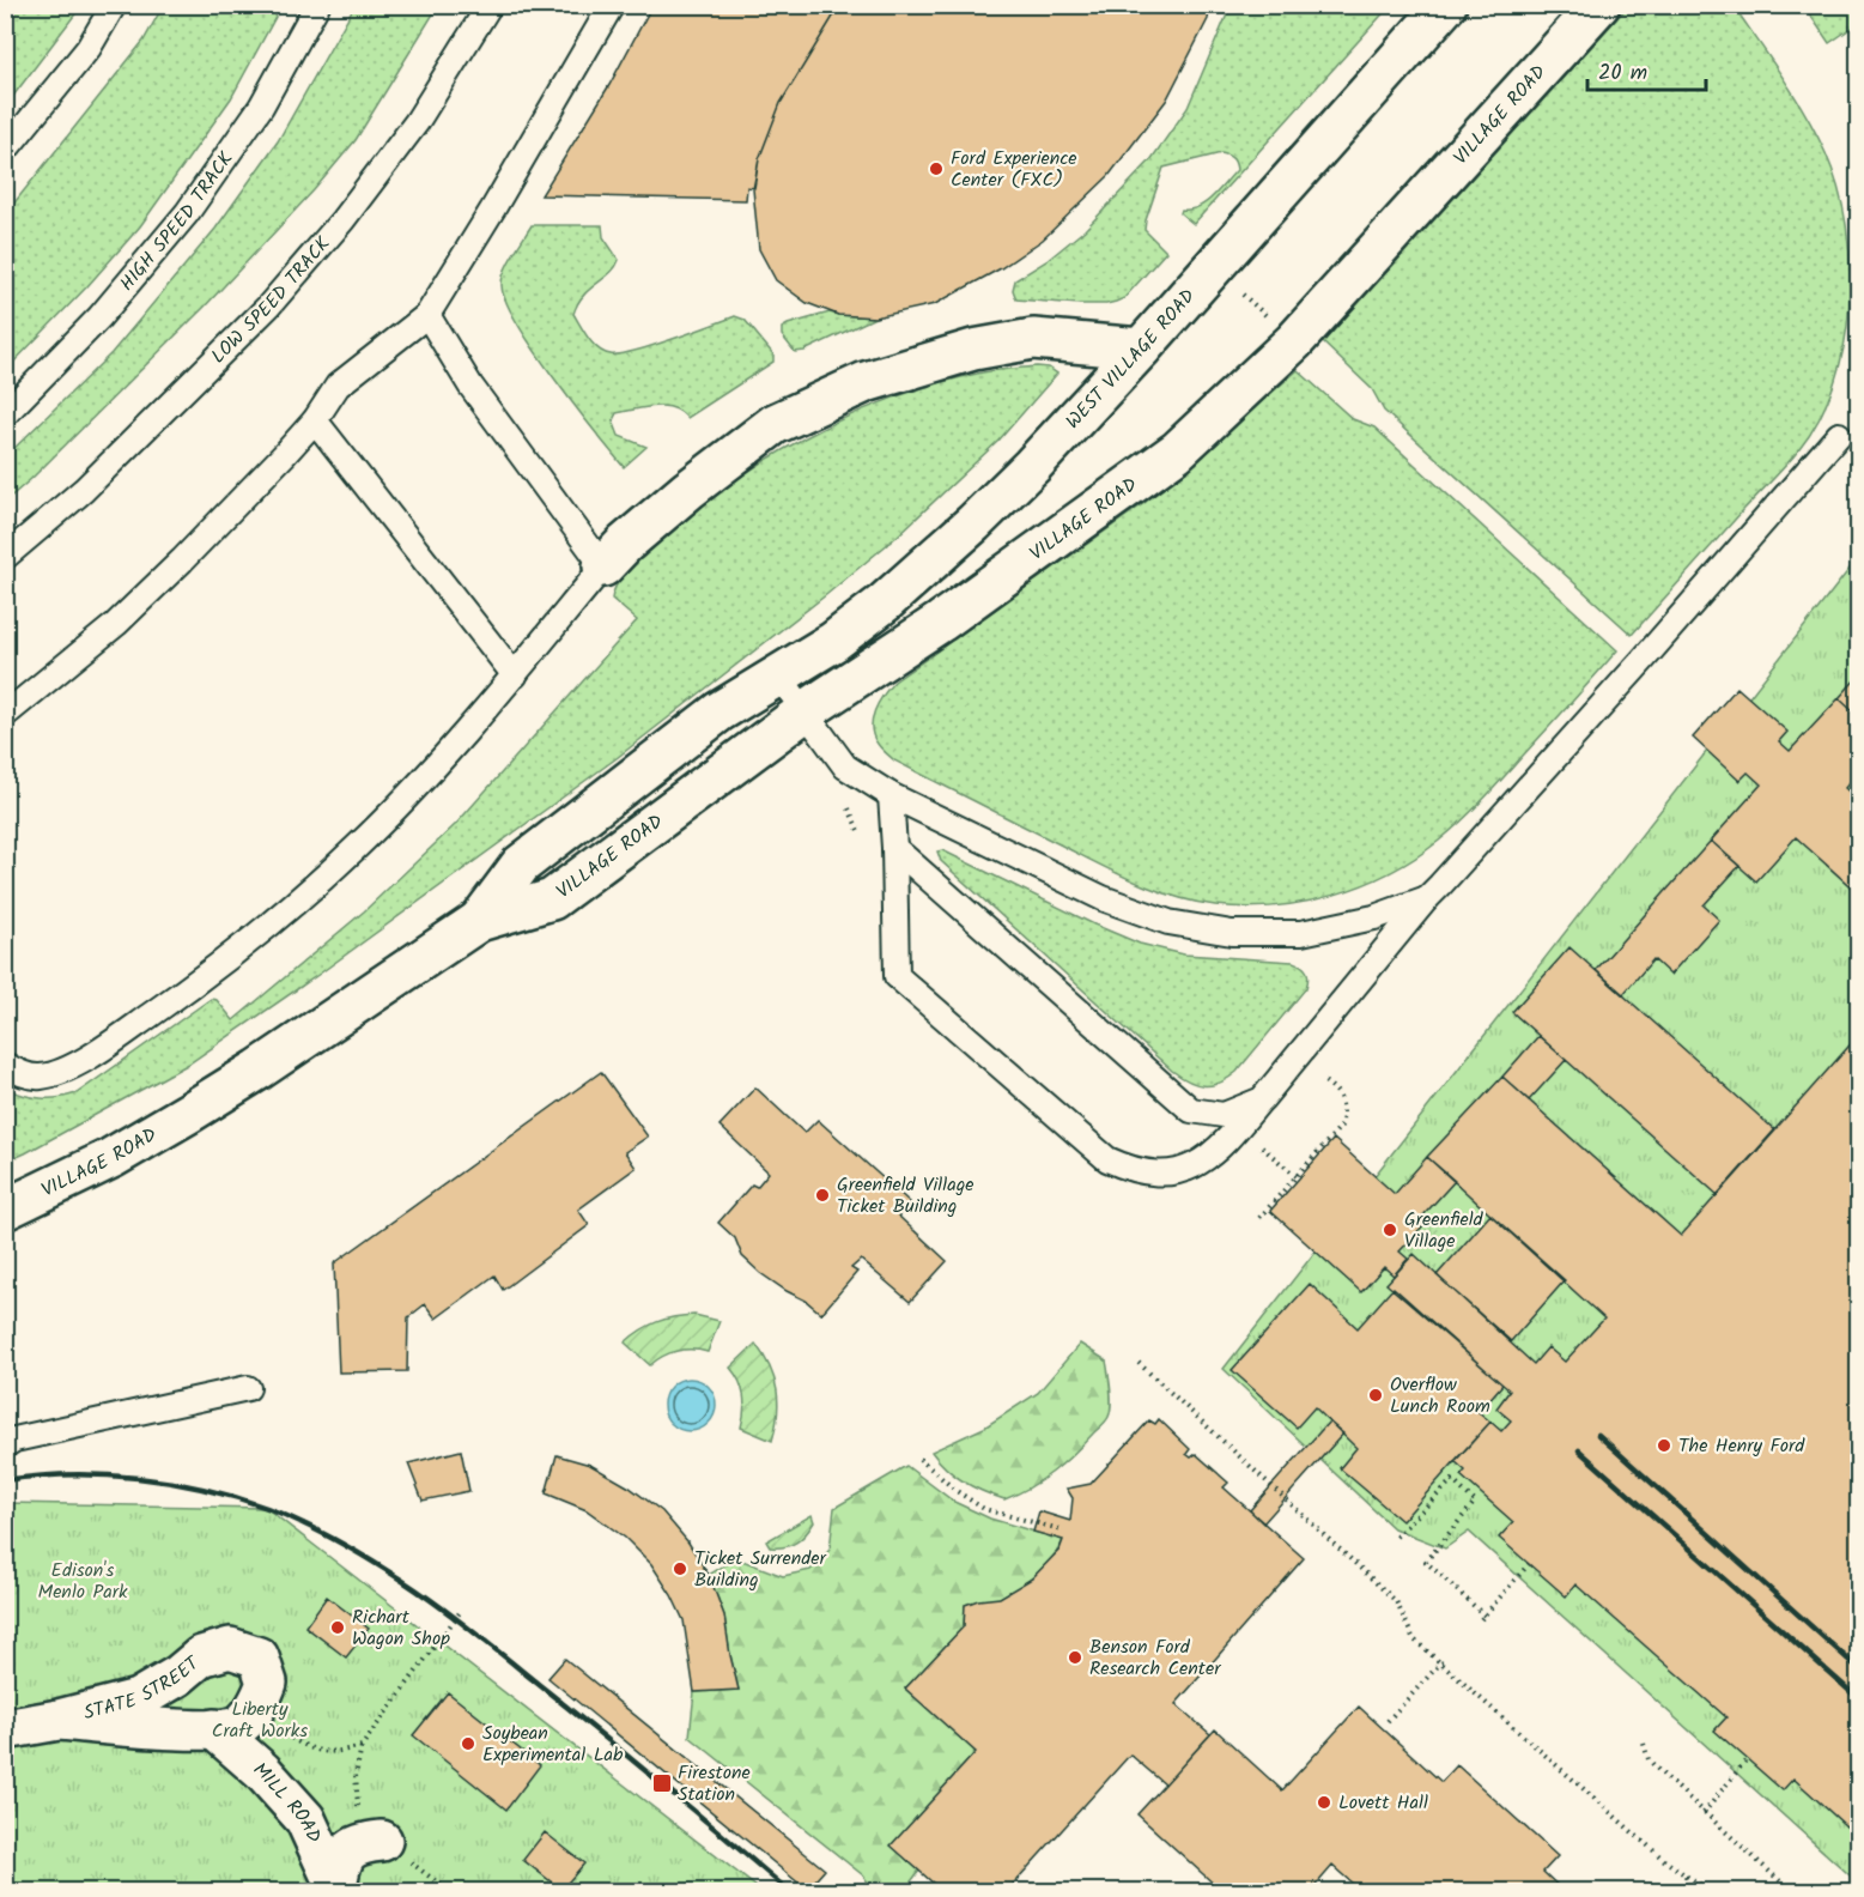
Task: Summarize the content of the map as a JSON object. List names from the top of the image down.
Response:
{
  "streets": {
    "street": [
      "VILLAGE ROAD",
      "WEST VILLAGE ROAD",
      "STATE STREET",
      "MILL ROAD"
    ],
    "lane": ["HIGH SPEED TRACK", "LOW SPEED TRACK"]
  },
  "crossings": [
    ["VILLAGE ROAD", "WEST VILLAGE ROAD"],
    ["STATE STREET", "MILL ROAD"]
  ],
  "parks": ["Edison's Menlo Park", "Liberty Craft Works"],
  "places": {
    "other": [
      "Ford Experience Center (FXC)",
      "Greenfield Village Ticket Building",
      "Greenfield Village",
      "Overflow Lunch Room",
      "The Henry Ford",
      "Ticket Surrender Building",
      "Richart Wagon Shop",
      "Benson Ford Research Center",
      "Soybean Experimental Lab",
      "Lovett Hall"
    ],
    "transit": ["Firestone Station"]
  },
  "scale_bar": "20 m"
}
